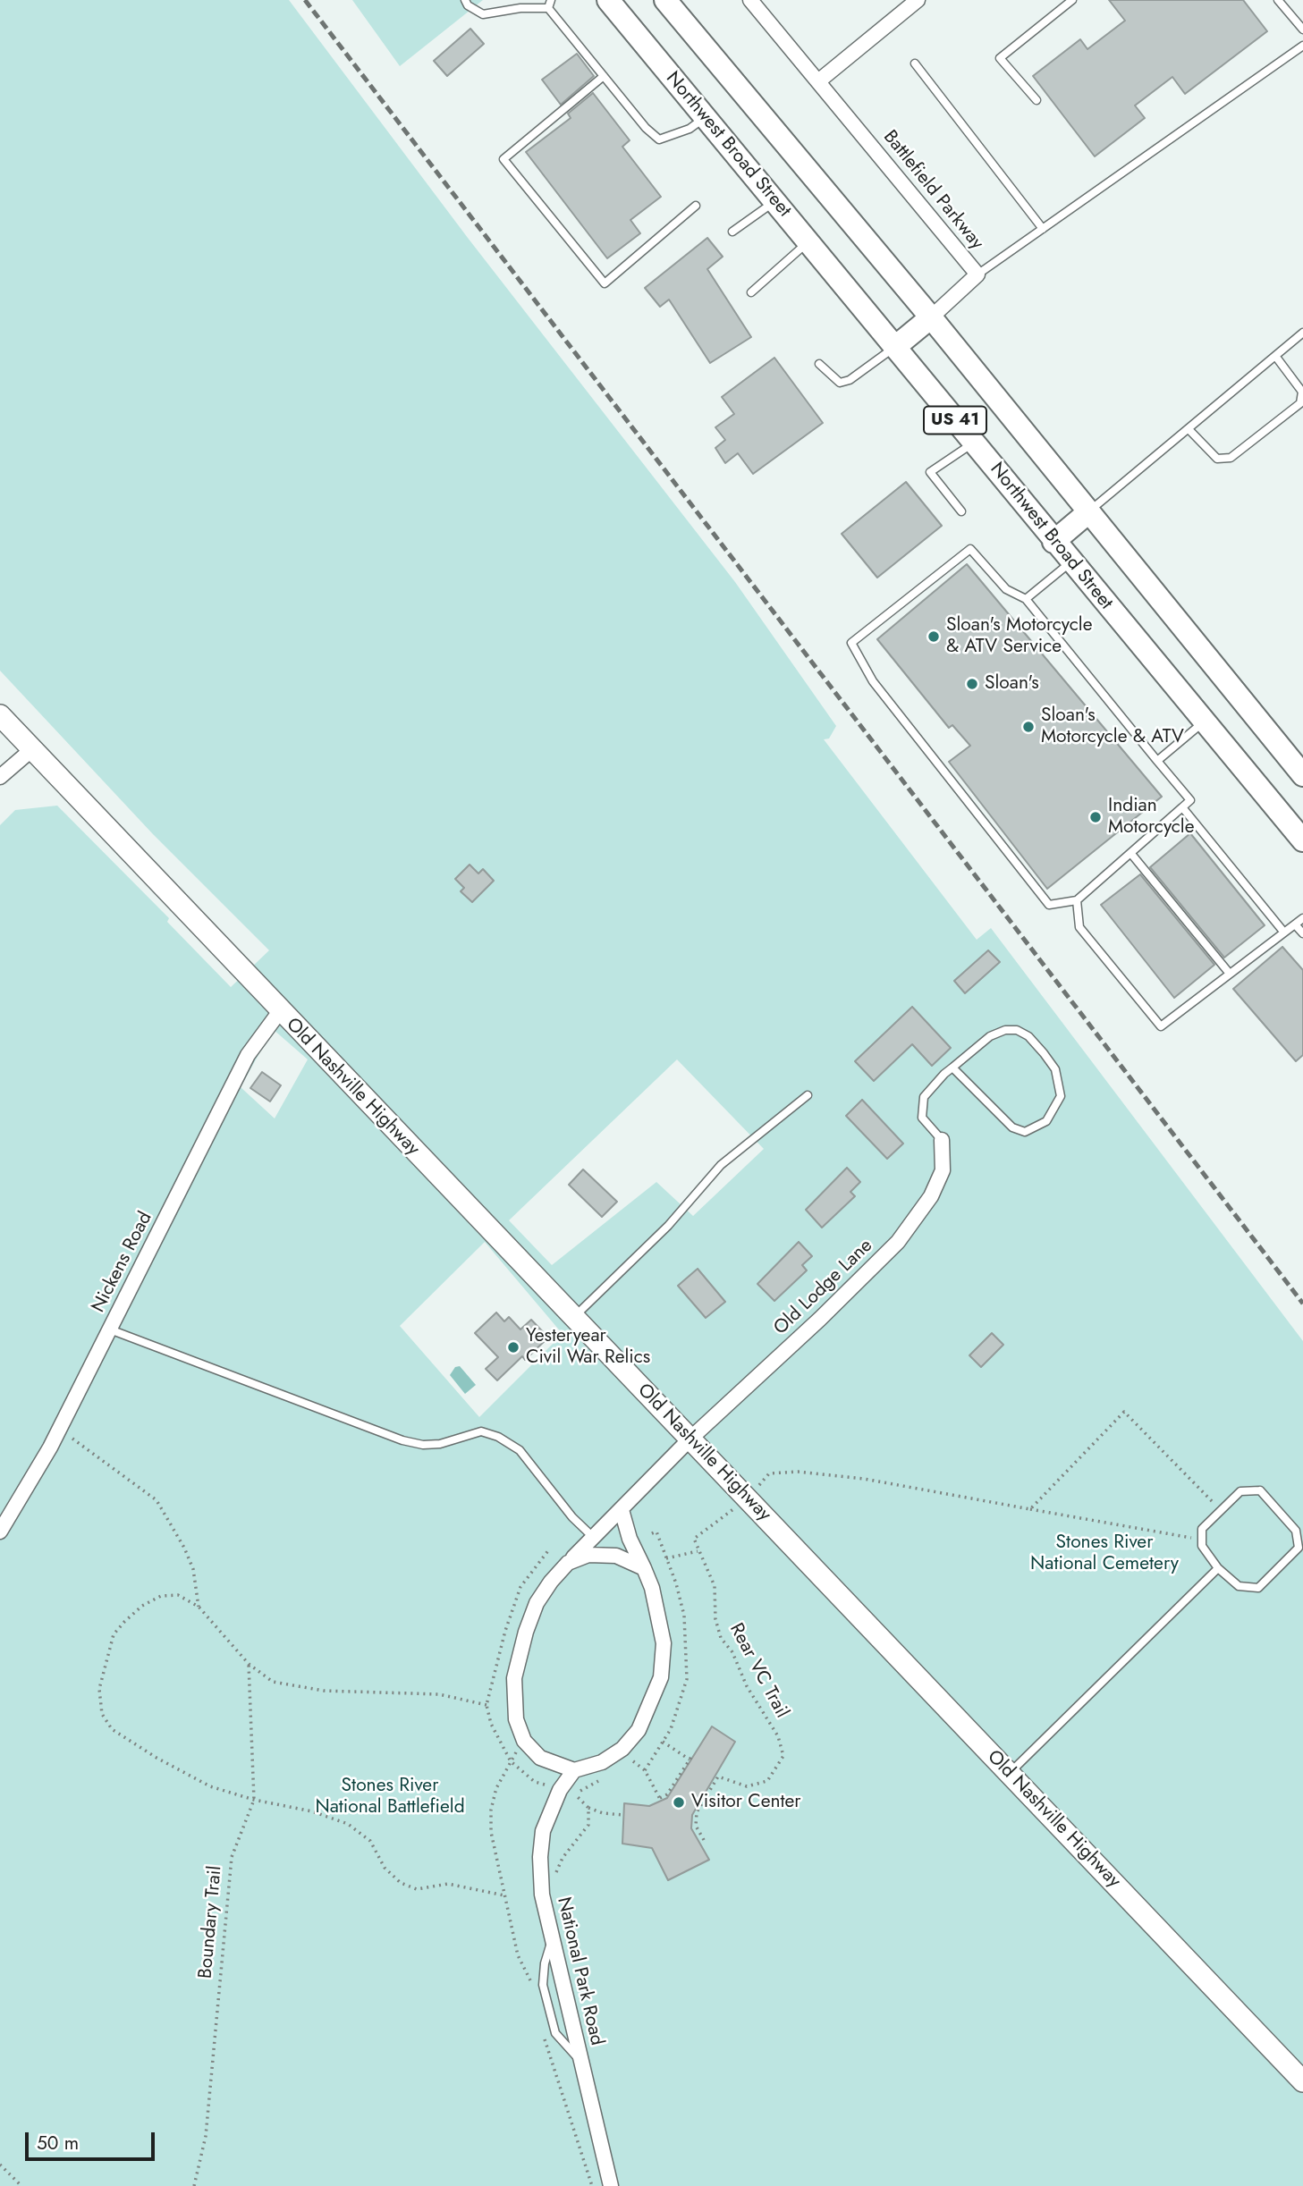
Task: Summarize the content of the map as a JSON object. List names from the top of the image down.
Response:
{
  "streets": {
    "main road": ["Northwest Broad Street", "US 41", "Old Nashville Highway"],
    "street": [
      "Battlefield Parkway",
      "Nickens Road",
      "Old Lodge Lane",
      "National Park Road"
    ],
    "path": ["Rear VC Trail", "Boundary Trail"]
  },
  "crossings": [
    ["Battlefield Parkway", "US 41"],
    ["Old Nashville Highway", "Nickens Road"],
    ["Old Nashville Highway", "Old Lodge Lane"]
  ],
  "parks": ["Stones River National Cemetery", "Stones River National Battlefield"],
  "places": [
    "Sloan's Motorcycle & ATV Service",
    "Sloan's",
    "Sloan's Motorcycle & ATV",
    "Indian Motorcycle",
    "Yesteryear Civil War Relics",
    "Visitor Center"
  ],
  "scale_bar": "50 m"
}
